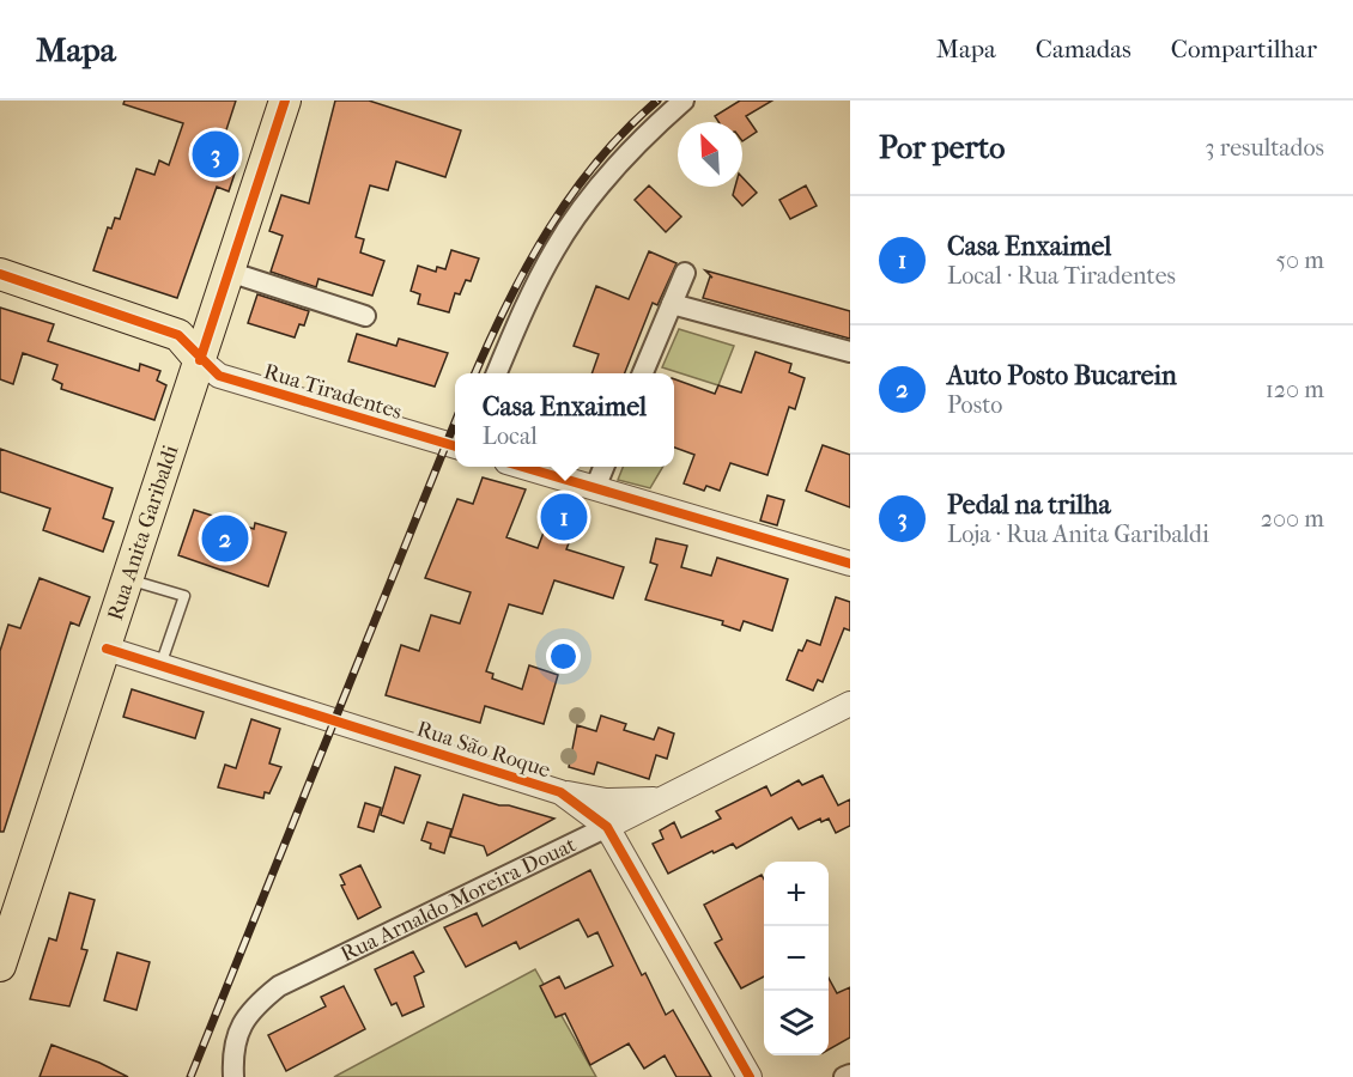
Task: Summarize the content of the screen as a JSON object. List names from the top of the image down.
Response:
{
  "streets": {
    "main road": ["Rua Anita Garibaldi"],
    "street": ["Rua Tiradentes", "Rua São Roque", "Rua Arnaldo Moreira Douat"]
  },
  "crossings": [
    ["Rua Tiradentes", "Rua Anita Garibaldi"],
    ["Rua Anita Garibaldi", "Rua São Roque"],
    ["Rua São Roque", "Rua Arnaldo Moreira Douat"]
  ],
  "north": "top left",
  "page": {
    "header": "Mapa",
    "nav": ["Mapa", "Camadas", "Compartilhar"],
    "heading": ["Por perto", "3 resultados"],
    "pins": ["3", "1", "2"],
    "list": [
      {
        "mark": "1",
        "name": "Casa Enxaimel",
        "note": "Local · Rua Tiradentes",
        "value": "50 m"
      },
      {
        "mark": "2",
        "name": "Auto Posto Bucarein",
        "note": "Posto",
        "value": "120 m"
      },
      {
        "mark": "3",
        "name": "Pedal na trilha",
        "note": "Loja · Rua Anita Garibaldi",
        "value": "200 m"
      }
    ],
    "popup": ["Casa Enxaimel", "Local"],
    "map_buttons": ["+", "−"]
  }
}
